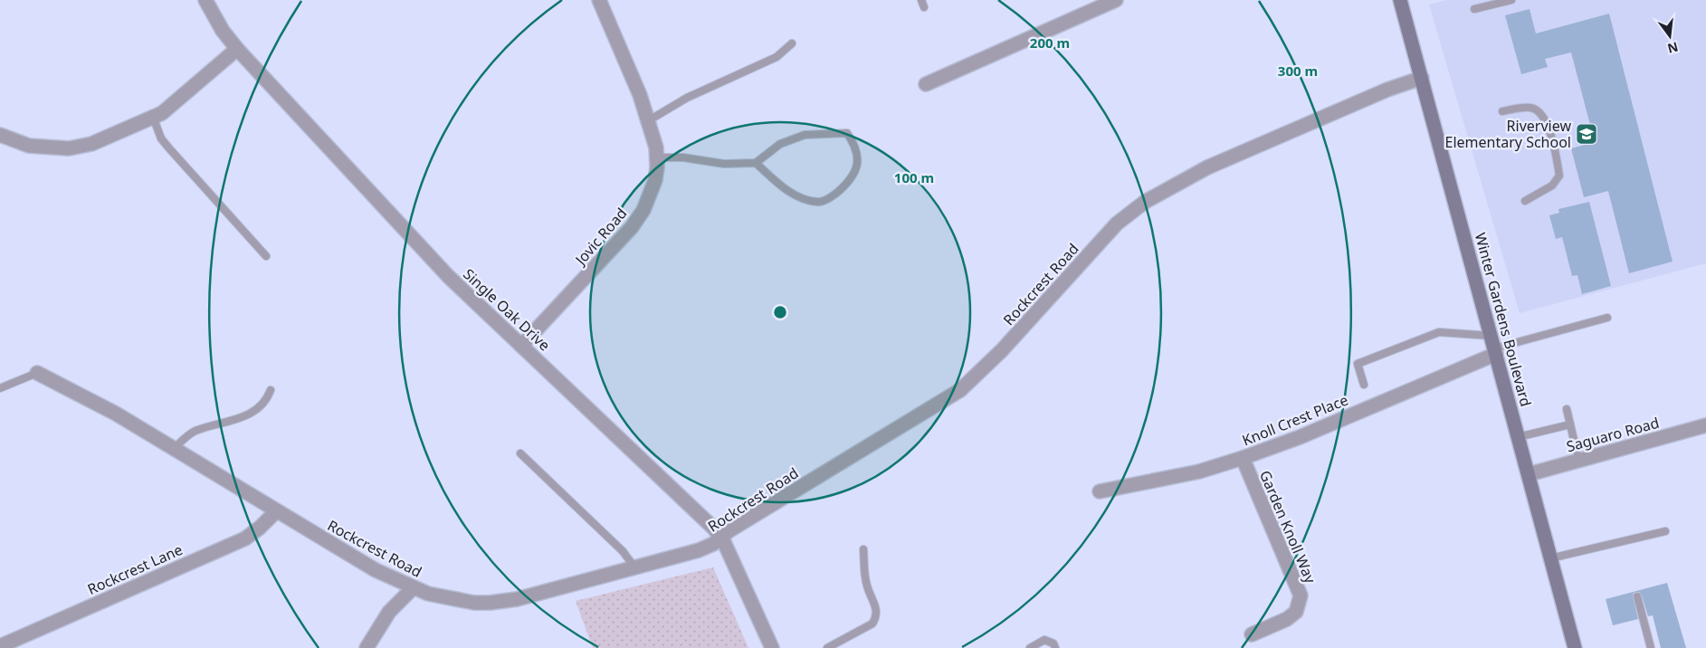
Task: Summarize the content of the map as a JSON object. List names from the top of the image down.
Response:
{
  "streets": {
    "main road": ["Winter Gardens Boulevard"],
    "street": [
      "Jovic Road",
      "Rockcrest Road",
      "Single Oak Drive",
      "Knoll Crest Place",
      "Saguaro Road",
      "Garden Knoll Way",
      "Rockcrest Lane"
    ]
  },
  "crossings": [
    ["Jovic Road", "Single Oak Drive"],
    ["Rockcrest Road", "Single Oak Drive"],
    ["Rockcrest Road", "Winter Gardens Boulevard"],
    ["Rockcrest Road", "Rockcrest Lane"],
    ["Winter Gardens Boulevard", "Knoll Crest Place"],
    ["Winter Gardens Boulevard", "Saguaro Road"],
    ["Knoll Crest Place", "Garden Knoll Way"]
  ],
  "places": {
    "school or university": ["Riverview Elementary School"]
  },
  "north": "bottom",
  "rings": ["200 m", "300 m", "100 m"]
}
